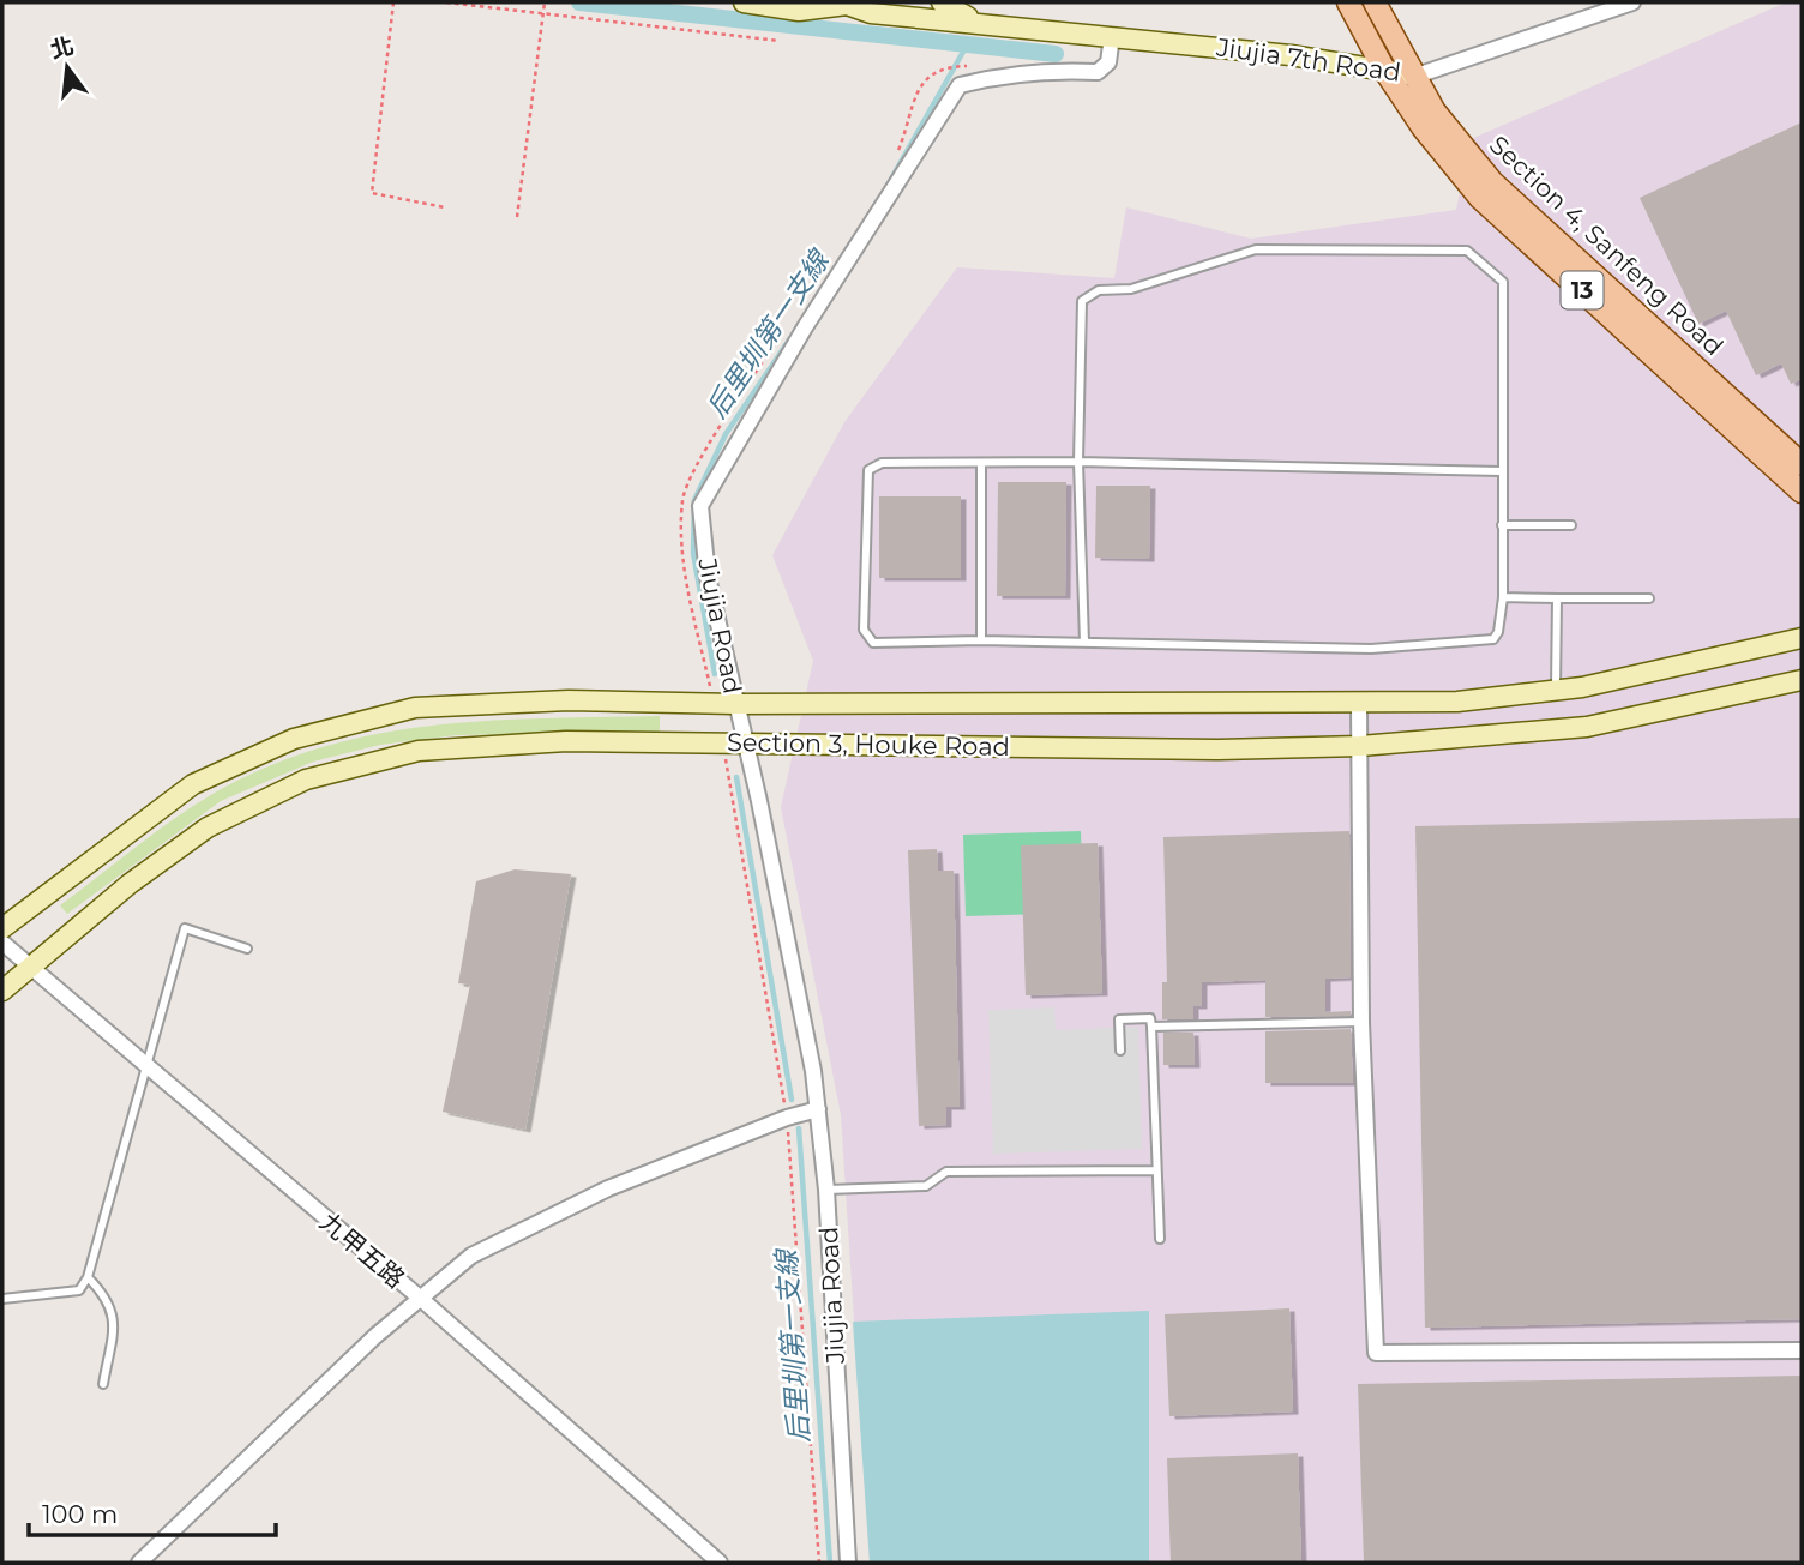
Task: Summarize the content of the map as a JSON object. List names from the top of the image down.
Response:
{
  "streets": {
    "main road": ["Section 4, Sanfeng Road", "13"],
    "street": [
      "Jiujia 7th Road",
      "Jiujia Road",
      "Section 3, Houke Road",
      "九甲五路"
    ]
  },
  "crossings": [
    ["Jiujia 7th Road", "Section 4, Sanfeng Road"],
    ["Jiujia 7th Road", "Jiujia Road"],
    ["Jiujia Road", "Section 3, Houke Road"],
    ["Section 3, Houke Road", "九甲五路"]
  ],
  "water": ["后里圳第一支線"],
  "scale_bar": "100 m",
  "north": "top"
}
